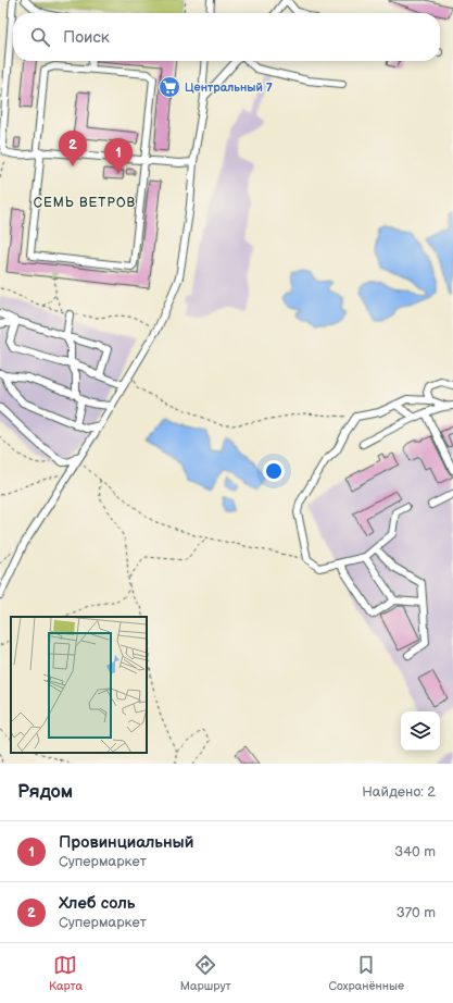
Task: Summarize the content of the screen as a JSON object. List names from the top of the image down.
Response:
{
  "districts": ["СЕМЬ ВЕТРОВ"],
  "places": {
    "supermarket": ["Центральный 7"]
  },
  "page": {
    "search": "Поиск",
    "pins": ["2", "1"],
    "heading": ["Рядом", "Найдено: 2"],
    "list": [
      {
        "mark": "1",
        "name": "Провинциальный",
        "note": "Супермаркет",
        "value": "340 m"
      },
      {
        "mark": "2",
        "name": "Хлеб соль",
        "note": "Супермаркет",
        "value": "370 m"
      }
    ],
    "nav": ["Карта", "Маршрут", "Сохранённые"]
  }
}
